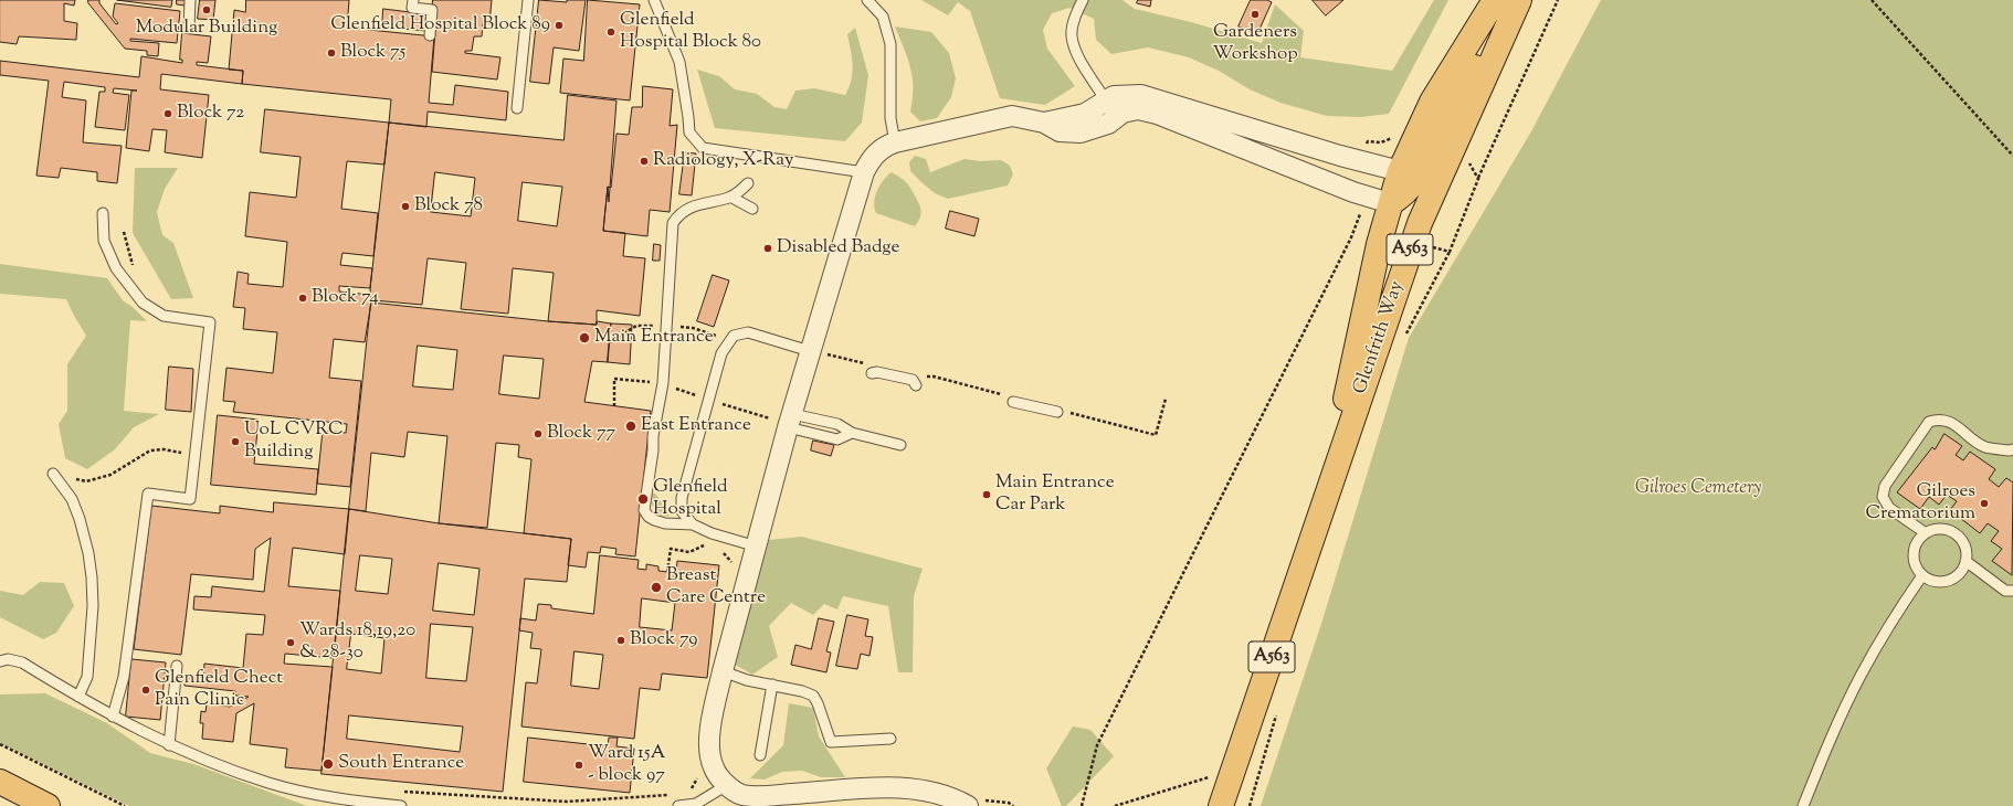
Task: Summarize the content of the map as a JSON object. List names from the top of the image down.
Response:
{
  "streets": {
    "highway": ["A563", "Glenfrith Way"]
  },
  "crossings": [
    ["A563", "Glenfrith Way"]
  ],
  "parks": ["Gilroes Cemetery"],
  "places": [
    "Modular Building",
    "Gardeners Workshop",
    "Glenfield Hospital Block 89",
    "Glenfield Hospital Block 80",
    "Block 75",
    "Block 72",
    "Radiology, X-Ray",
    "Block 78",
    "Disabled Badge",
    "Block 74",
    "Main Entrance",
    "East Entrance",
    "Block 77",
    "UoL CVRC Building",
    "Main Entrance Car Park",
    "Glenfield Hospital",
    "Gilroes Crematorium",
    "Breast Care Centre",
    "Block 79",
    "Wards 18,19,20 & 28-30",
    "Glenfield Chect Pain Clinic",
    "South Entrance",
    "Ward 15A - block 97"
  ]
}
